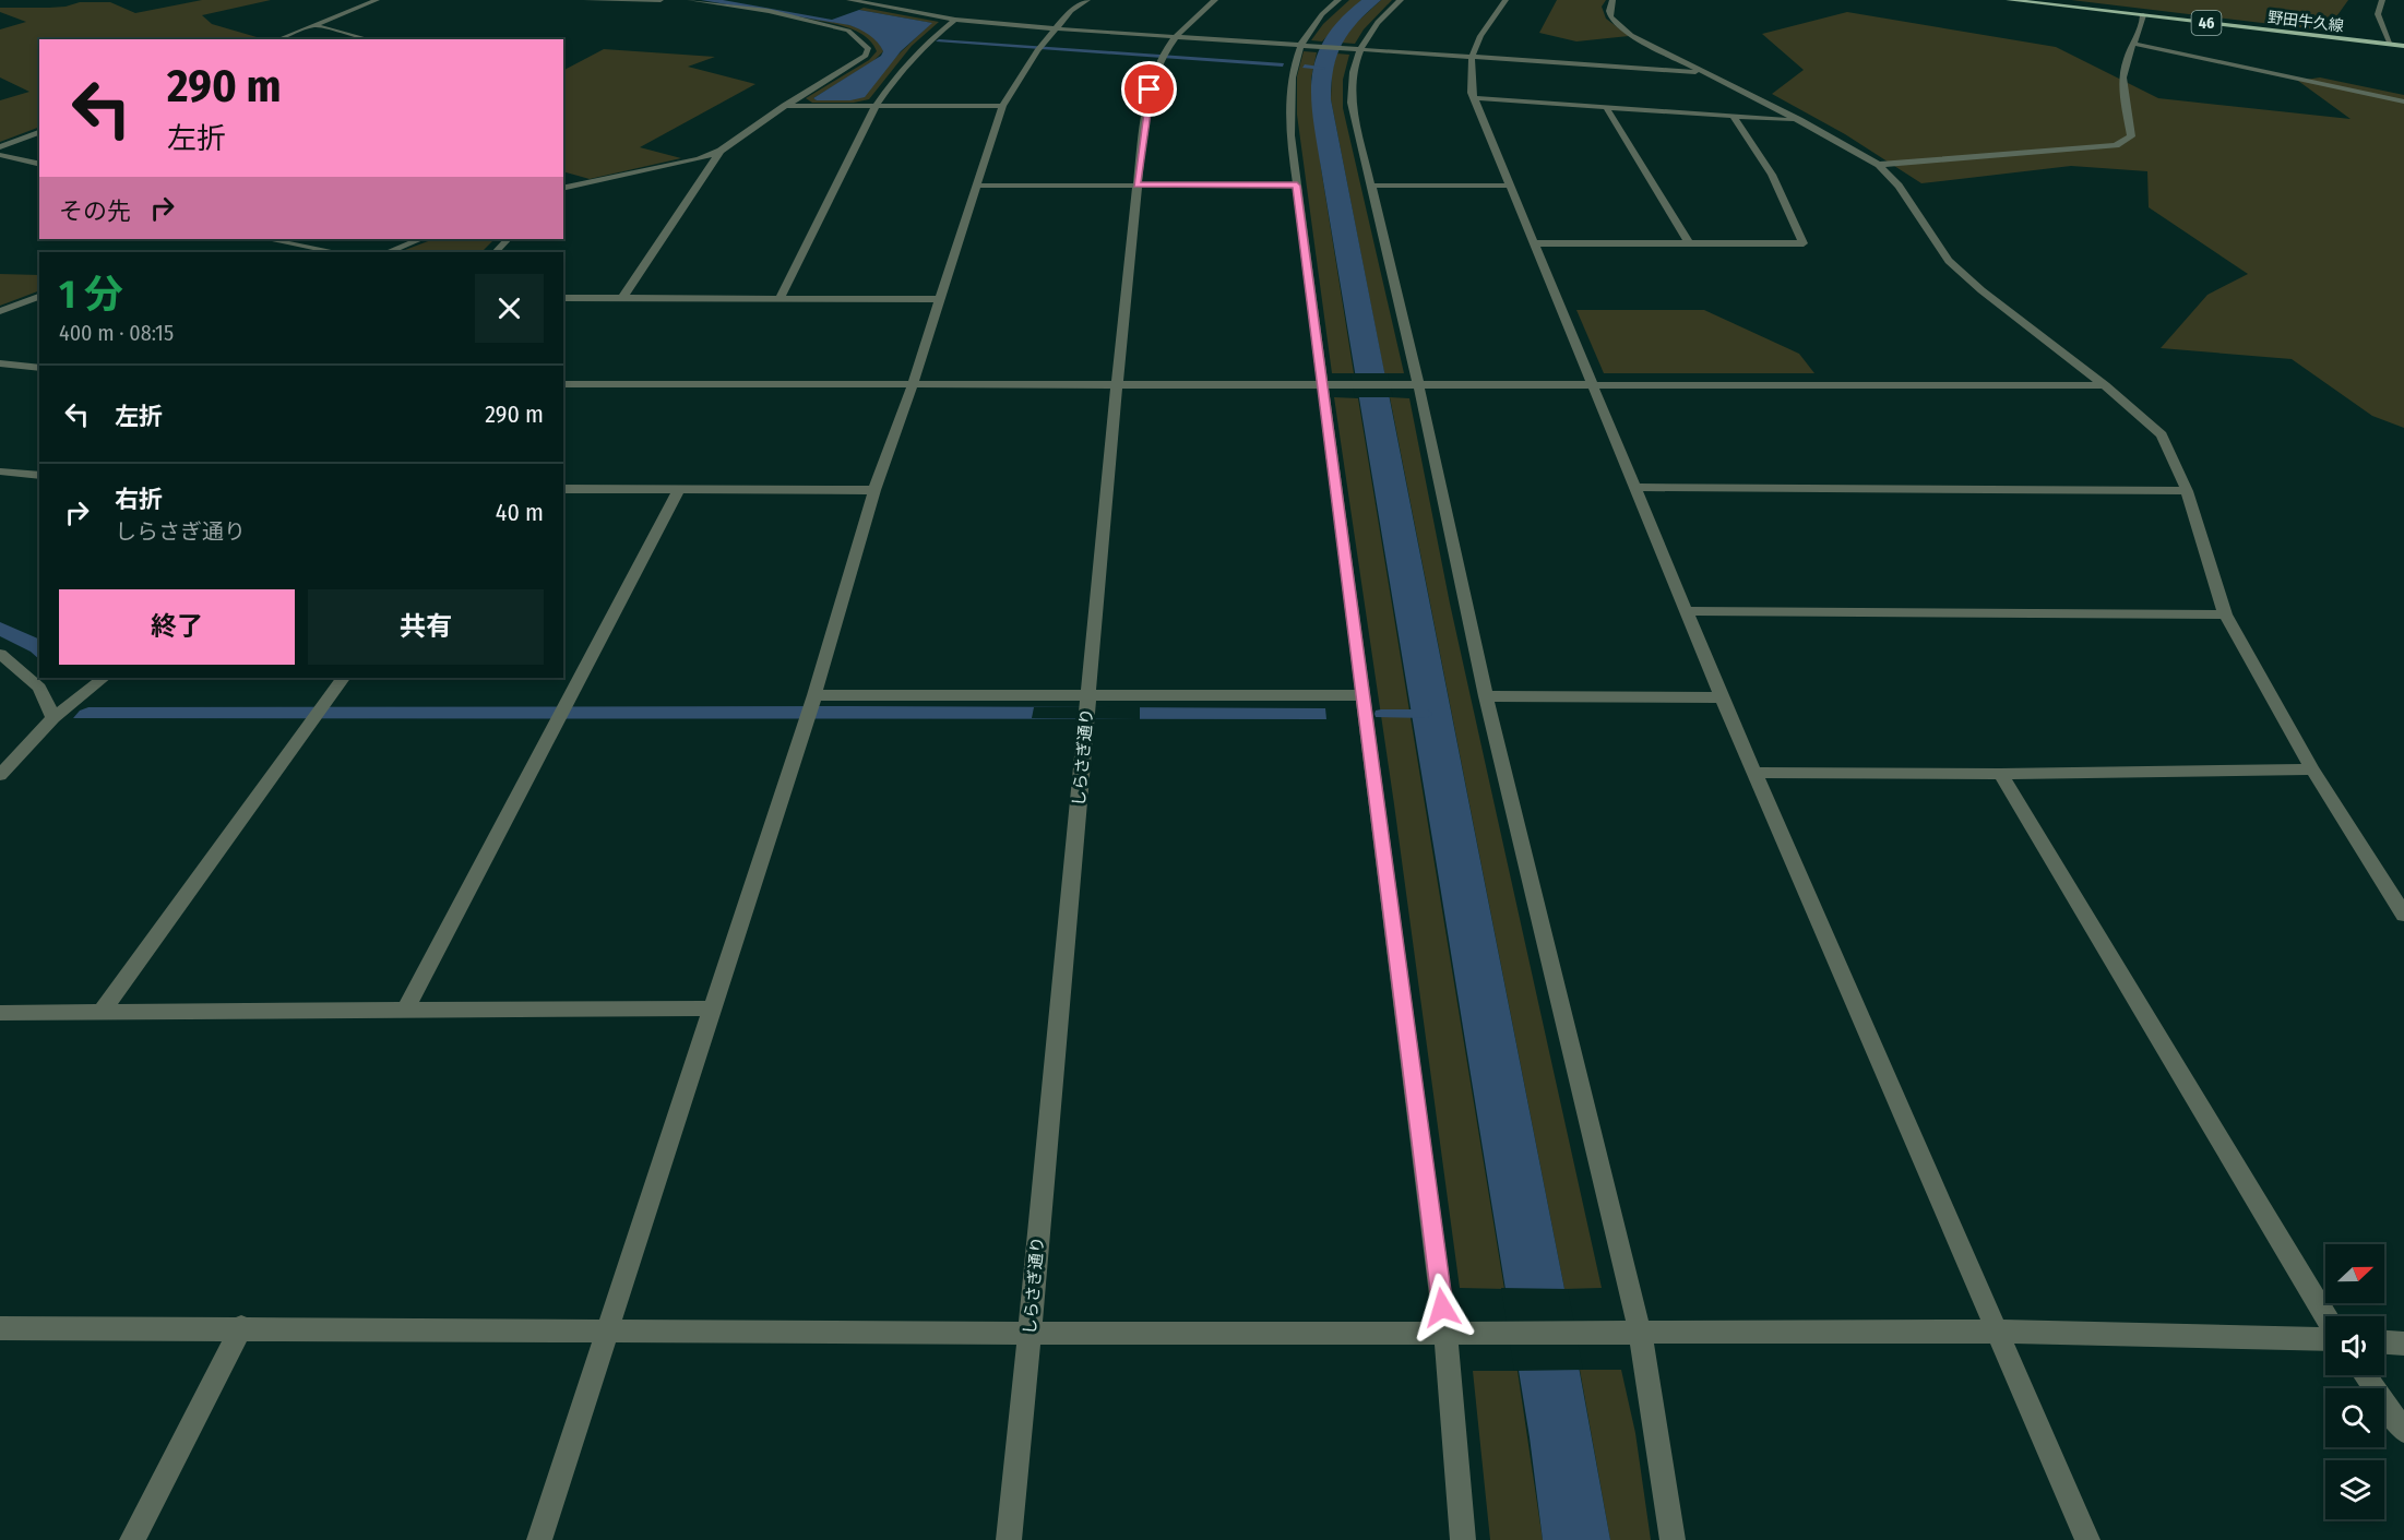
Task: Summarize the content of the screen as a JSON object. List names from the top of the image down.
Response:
{
  "streets": {
    "main road": ["野田牛久線", "46"],
    "street": ["しらさぎ通り"]
  },
  "north": "right",
  "page": {
    "turn": ["290 m", "左折"],
    "then": "その先",
    "heading": ["1 分", "400 m · 08:15"],
    "list": [
      {
        "name": "左折",
        "value": "290 m"
      },
      {
        "name": "右折",
        "note": "しらさぎ通り",
        "value": "40 m"
      }
    ],
    "buttons": ["終了", "共有"]
  }
}
